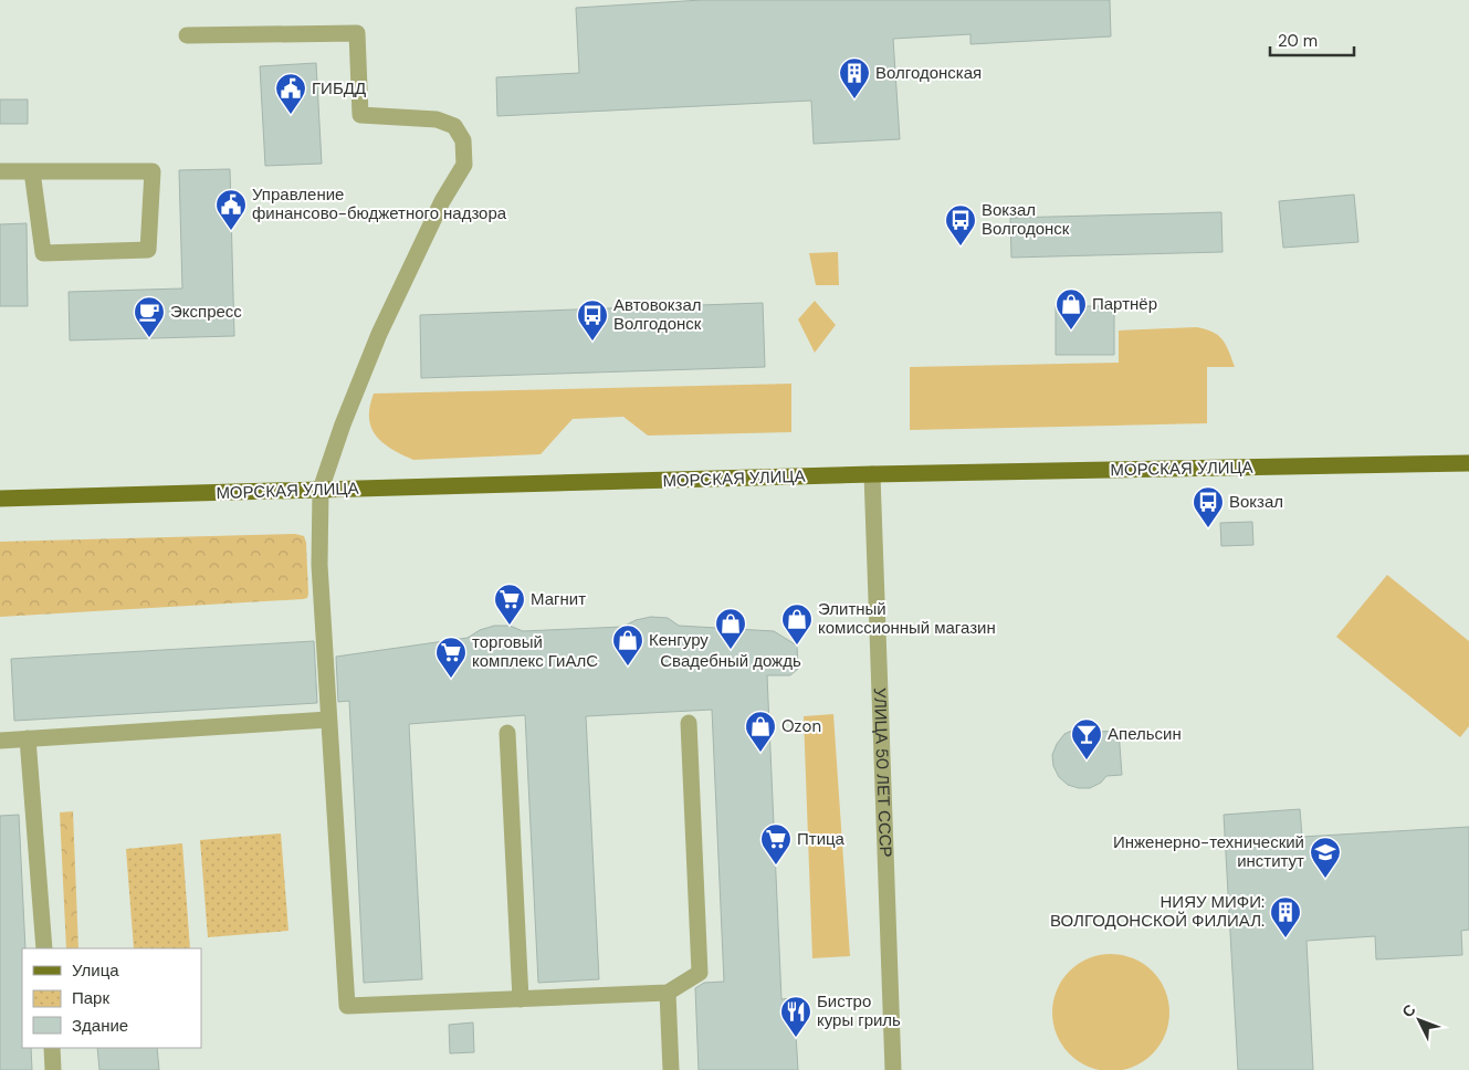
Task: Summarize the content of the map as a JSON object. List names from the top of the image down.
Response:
{
  "streets": {
    "main road": ["МОРСКАЯ УЛИЦА"],
    "street": ["УЛИЦА 50 ЛЕТ СССР"]
  },
  "crossings": [
    ["МОРСКАЯ УЛИЦА", "УЛИЦА 50 ЛЕТ СССР"]
  ],
  "places": {
    "building": ["Волгодонская", "НИЯУ МИФИ: ВОЛГОДОНСКОЙ ФИЛИАЛ."],
    "public building": ["ГИБДД", "Управление финансово-бюджетного надзора"],
    "bus stop": ["Вокзал Волгодонск", "Автовокзал Волгодонск", "Вокзал"],
    "shop": [
      "Партнёр",
      "Элитный комиссионный магазин",
      "Свадебный дождь",
      "Кенгуру",
      "Ozon"
    ],
    "cafe": ["Экспресс"],
    "supermarket": ["Магнит", "торговый комплекс ГиАлС", "Птица"],
    "bar": ["Апельсин"],
    "school or university": ["Инженерно-технический институт"],
    "restaurant": ["Бистро куры гриль"]
  },
  "legend": ["Улица", "Парк", "Здание"],
  "scale_bar": "20 m",
  "north": "top left"
}
